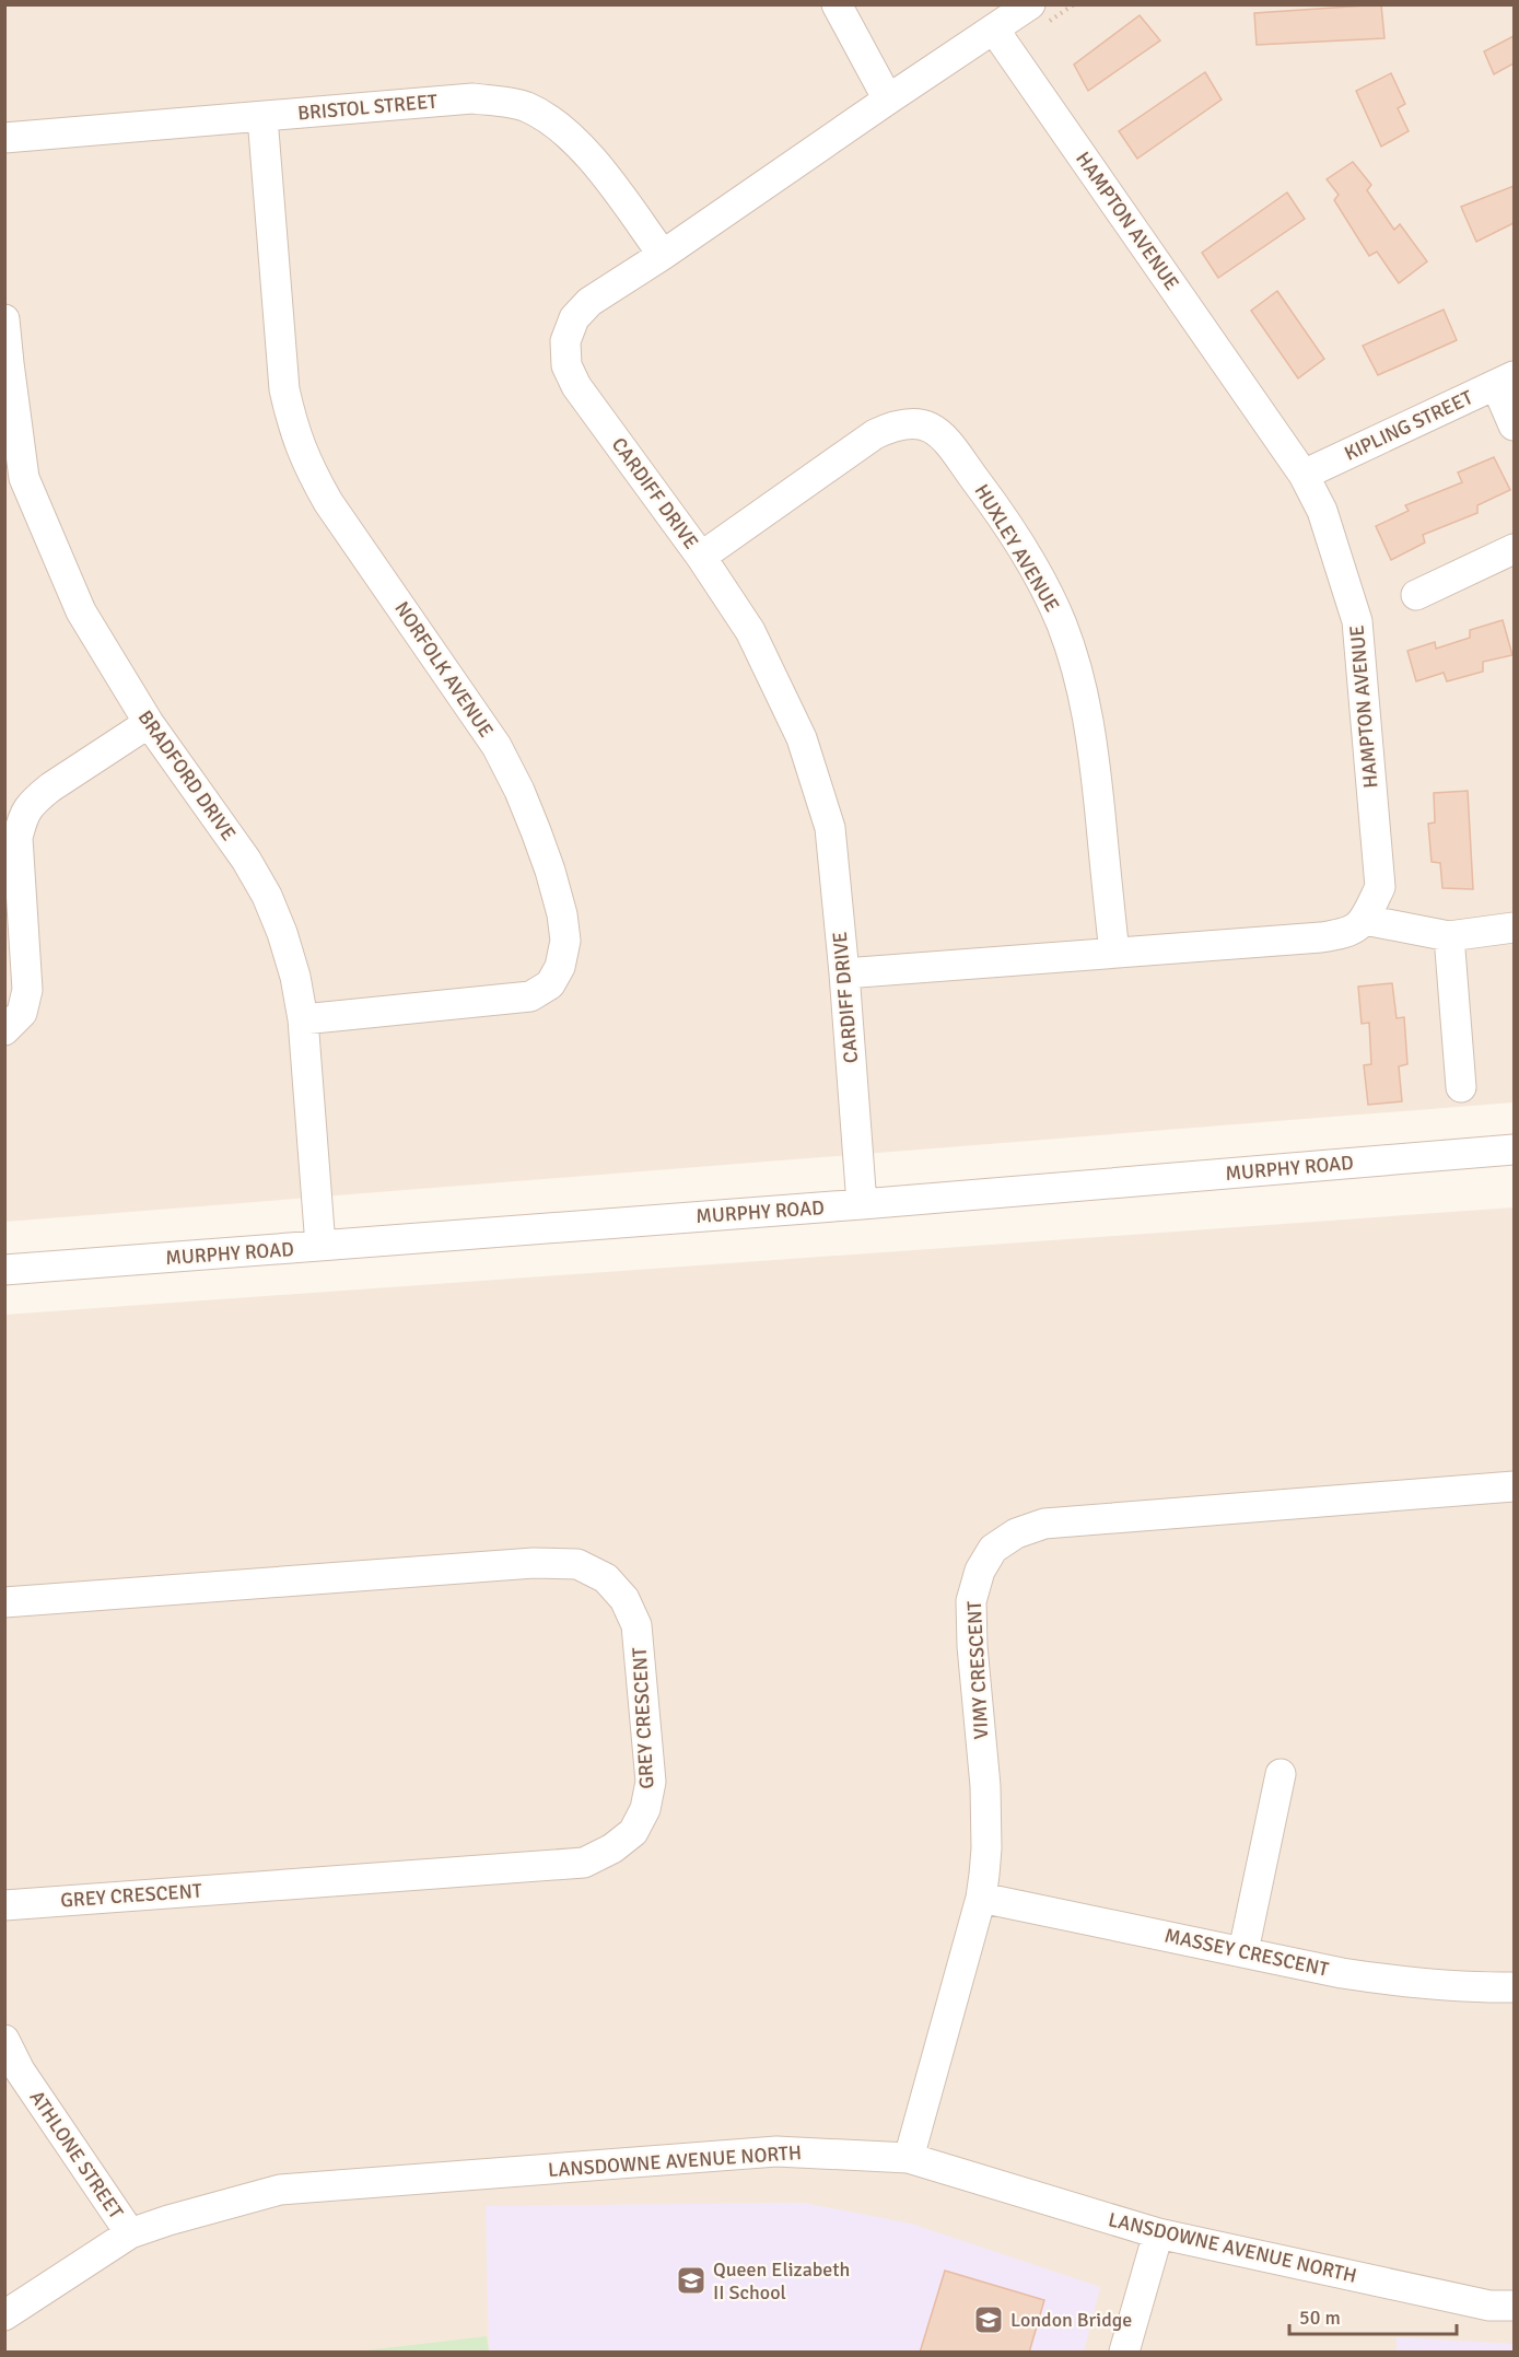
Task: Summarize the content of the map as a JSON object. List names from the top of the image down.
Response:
{
  "streets": {
    "street": [
      "BRISTOL STREET",
      "HAMPTON AVENUE",
      "KIPLING STREET",
      "CARDIFF DRIVE",
      "HUXLEY AVENUE",
      "NORFOLK AVENUE",
      "BRADFORD DRIVE",
      "MURPHY ROAD",
      "VIMY CRESCENT",
      "GREY CRESCENT",
      "MASSEY CRESCENT",
      "ATHLONE STREET",
      "LANSDOWNE AVENUE NORTH"
    ]
  },
  "crossings": [
    ["BRISTOL STREET", "CARDIFF DRIVE"],
    ["BRISTOL STREET", "NORFOLK AVENUE"],
    ["HAMPTON AVENUE", "KIPLING STREET"],
    ["HAMPTON AVENUE", "CARDIFF DRIVE"],
    ["CARDIFF DRIVE", "HUXLEY AVENUE"],
    ["CARDIFF DRIVE", "MURPHY ROAD"],
    ["NORFOLK AVENUE", "BRADFORD DRIVE"],
    ["BRADFORD DRIVE", "MURPHY ROAD"],
    ["VIMY CRESCENT", "MASSEY CRESCENT"],
    ["VIMY CRESCENT", "LANSDOWNE AVENUE NORTH"],
    ["ATHLONE STREET", "LANSDOWNE AVENUE NORTH"]
  ],
  "places": {
    "school or university": ["Queen Elizabeth II School", "London Bridge"]
  },
  "scale_bar": "50 m"
}
